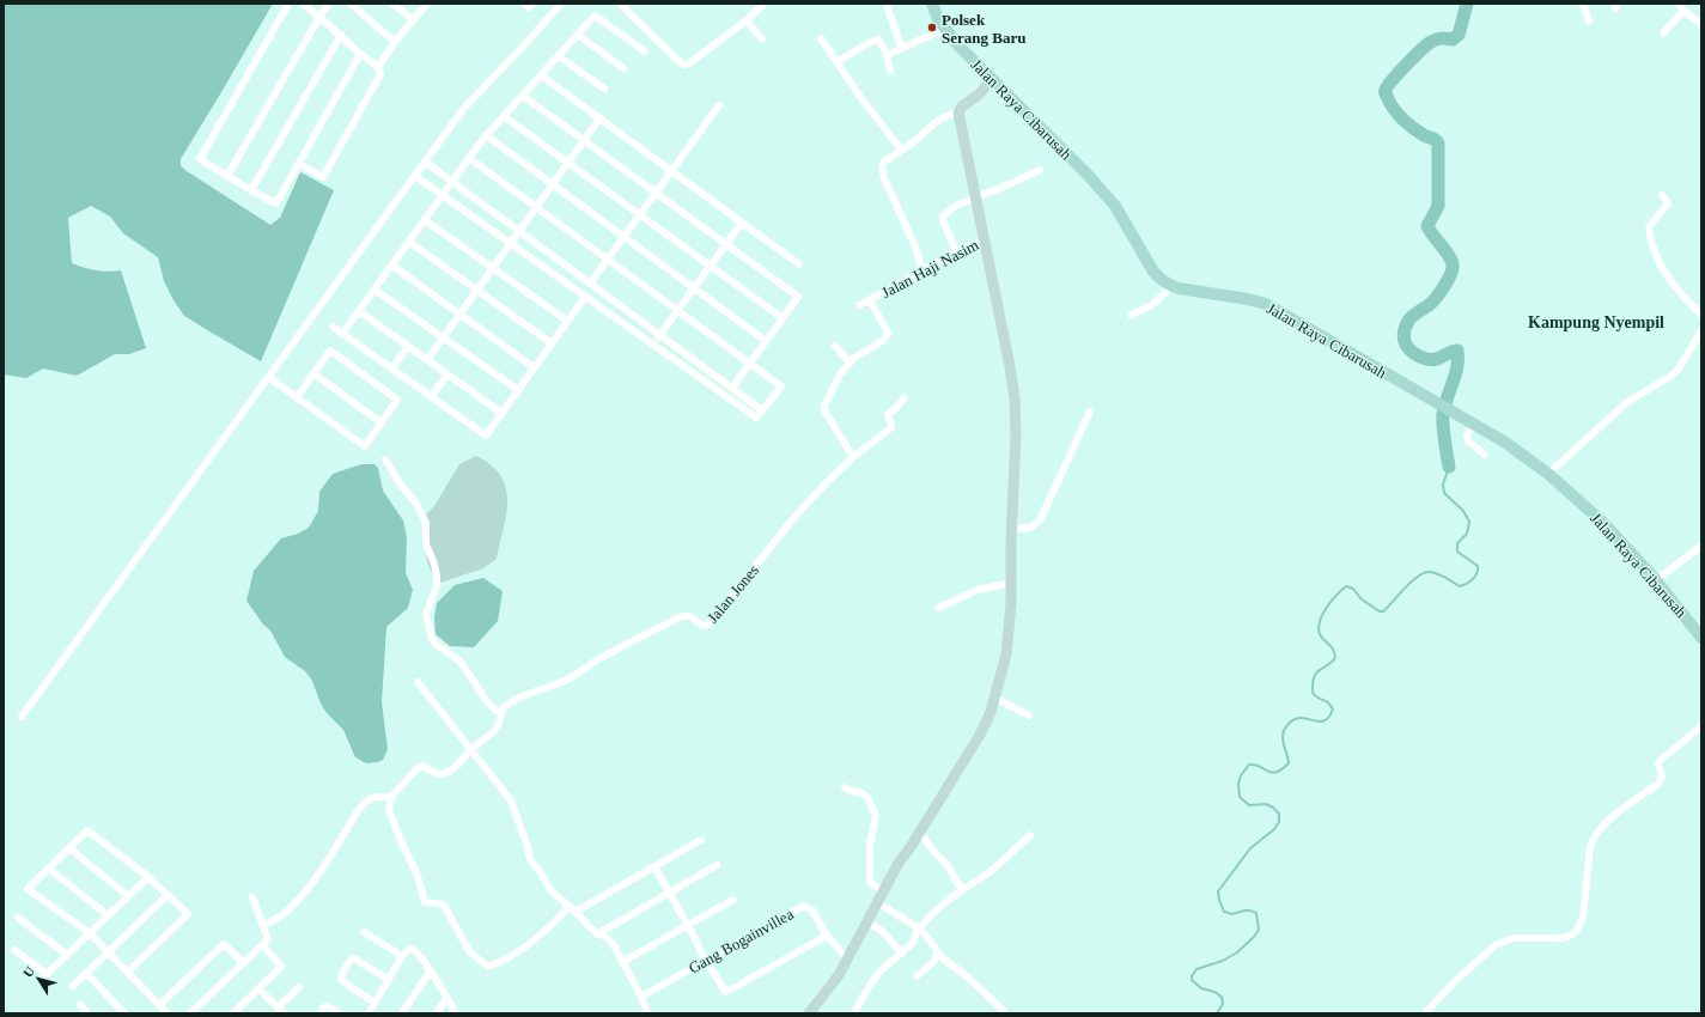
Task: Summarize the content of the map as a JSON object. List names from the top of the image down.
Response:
{
  "streets": {
    "main road": ["Jalan Raya Cibarusah"],
    "street": ["Jalan Haji Nasim", "Jalan Jones", "Gang Bogainvillea"]
  },
  "crossings": [
    ["Jalan Haji Nasim", "Jalan Jones"]
  ],
  "districts": ["Kampung Nyempil"],
  "places": ["Polsek Serang Baru"],
  "north": "top left"
}
